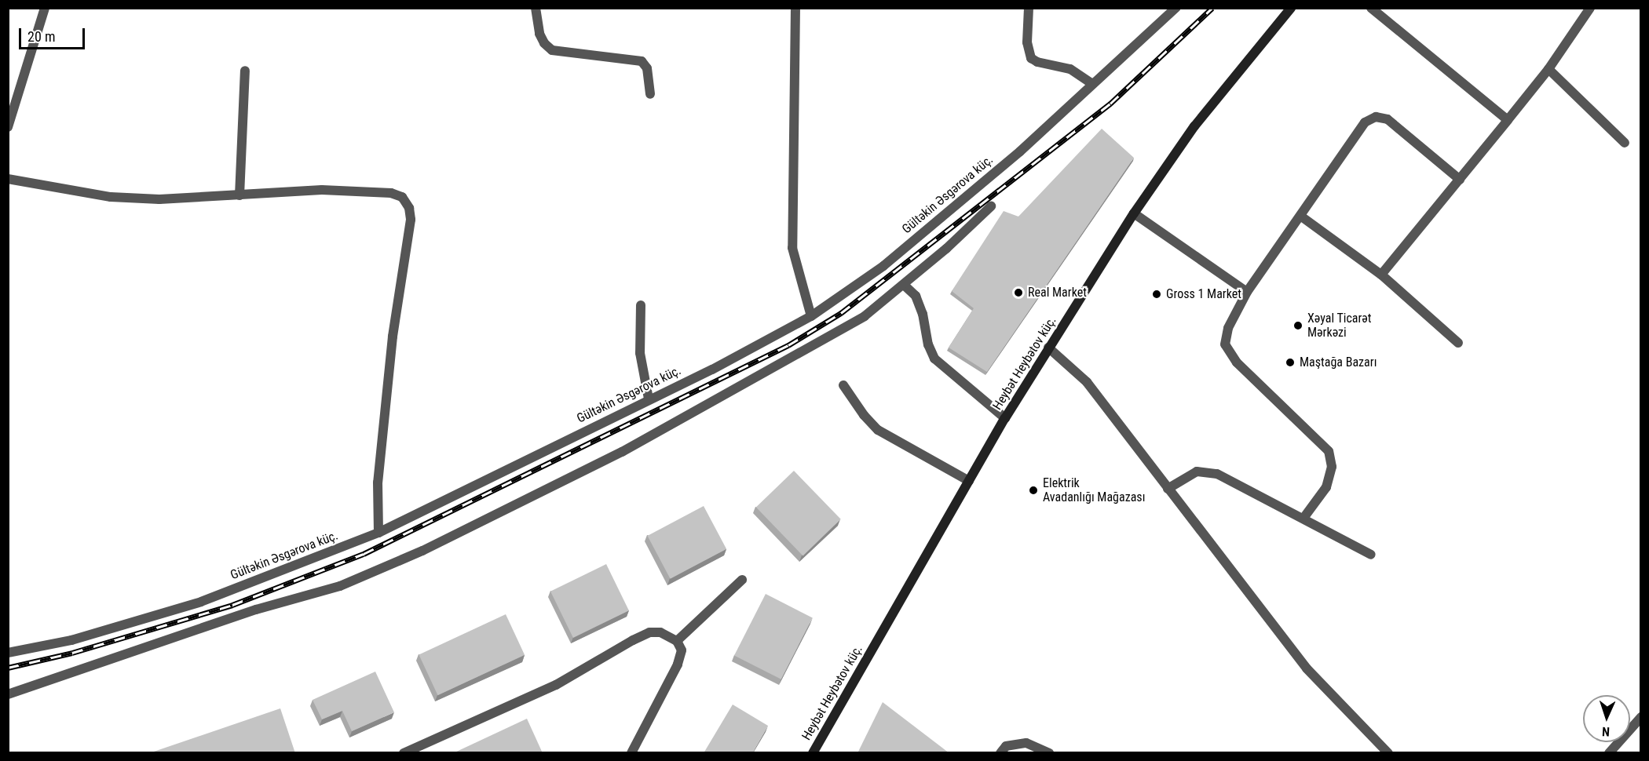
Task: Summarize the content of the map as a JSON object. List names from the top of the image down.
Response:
{
  "streets": {
    "main road": ["Heybət Heybətov küç."],
    "street": ["Gültəkin Əsgərova küç."]
  },
  "places": [
    "Real Market",
    "Gross 1 Market",
    "Xəyal Ticarət Mərkəzi",
    "Maştağa Bazarı",
    "Elektrik Avadanlığı Mağazası"
  ],
  "scale_bar": "20 m",
  "north": "bottom"
}
